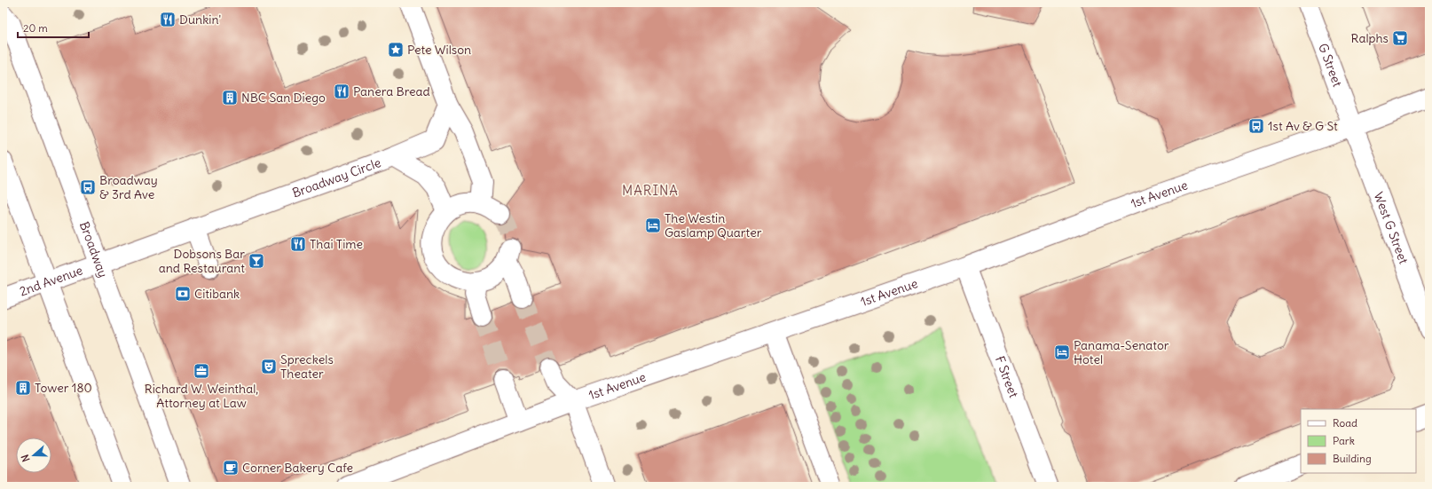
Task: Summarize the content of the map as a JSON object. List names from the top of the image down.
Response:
{
  "streets": {
    "main road": [
      "G Street",
      "Broadway Circle",
      "1st Avenue",
      "West G Street",
      "Broadway",
      "2nd Avenue",
      "F Street"
    ]
  },
  "crossings": [
    ["G Street", "1st Avenue"],
    ["G Street", "West G Street"],
    ["Broadway Circle", "Broadway"],
    ["Broadway Circle", "2nd Avenue"],
    ["1st Avenue", "West G Street"],
    ["1st Avenue", "F Street"],
    ["Broadway", "2nd Avenue"]
  ],
  "districts": ["MARINA"],
  "places": {
    "restaurant": ["Dunkin'", "Panera Bread", "Thai Time"],
    "supermarket": ["Ralphs"],
    "place": ["Pete Wilson"],
    "building": ["NBC San Diego", "Tower 180"],
    "bus stop": ["1st Av & G St", "Broadway & 3rd Ave"],
    "hotel": ["The Westin Gaslamp Quarter", "Panama-Senator Hotel"],
    "bar": ["Dobsons Bar and Restaurant"],
    "bank": ["Citibank"],
    "theatre": ["Spreckels Theater"],
    "office": ["Richard W. Weinthal, Attorney at Law"],
    "cafe": ["Corner Bakery Cafe"]
  },
  "legend": ["Road", "Park", "Building"],
  "scale_bar": "20 m",
  "north": "left"
}
